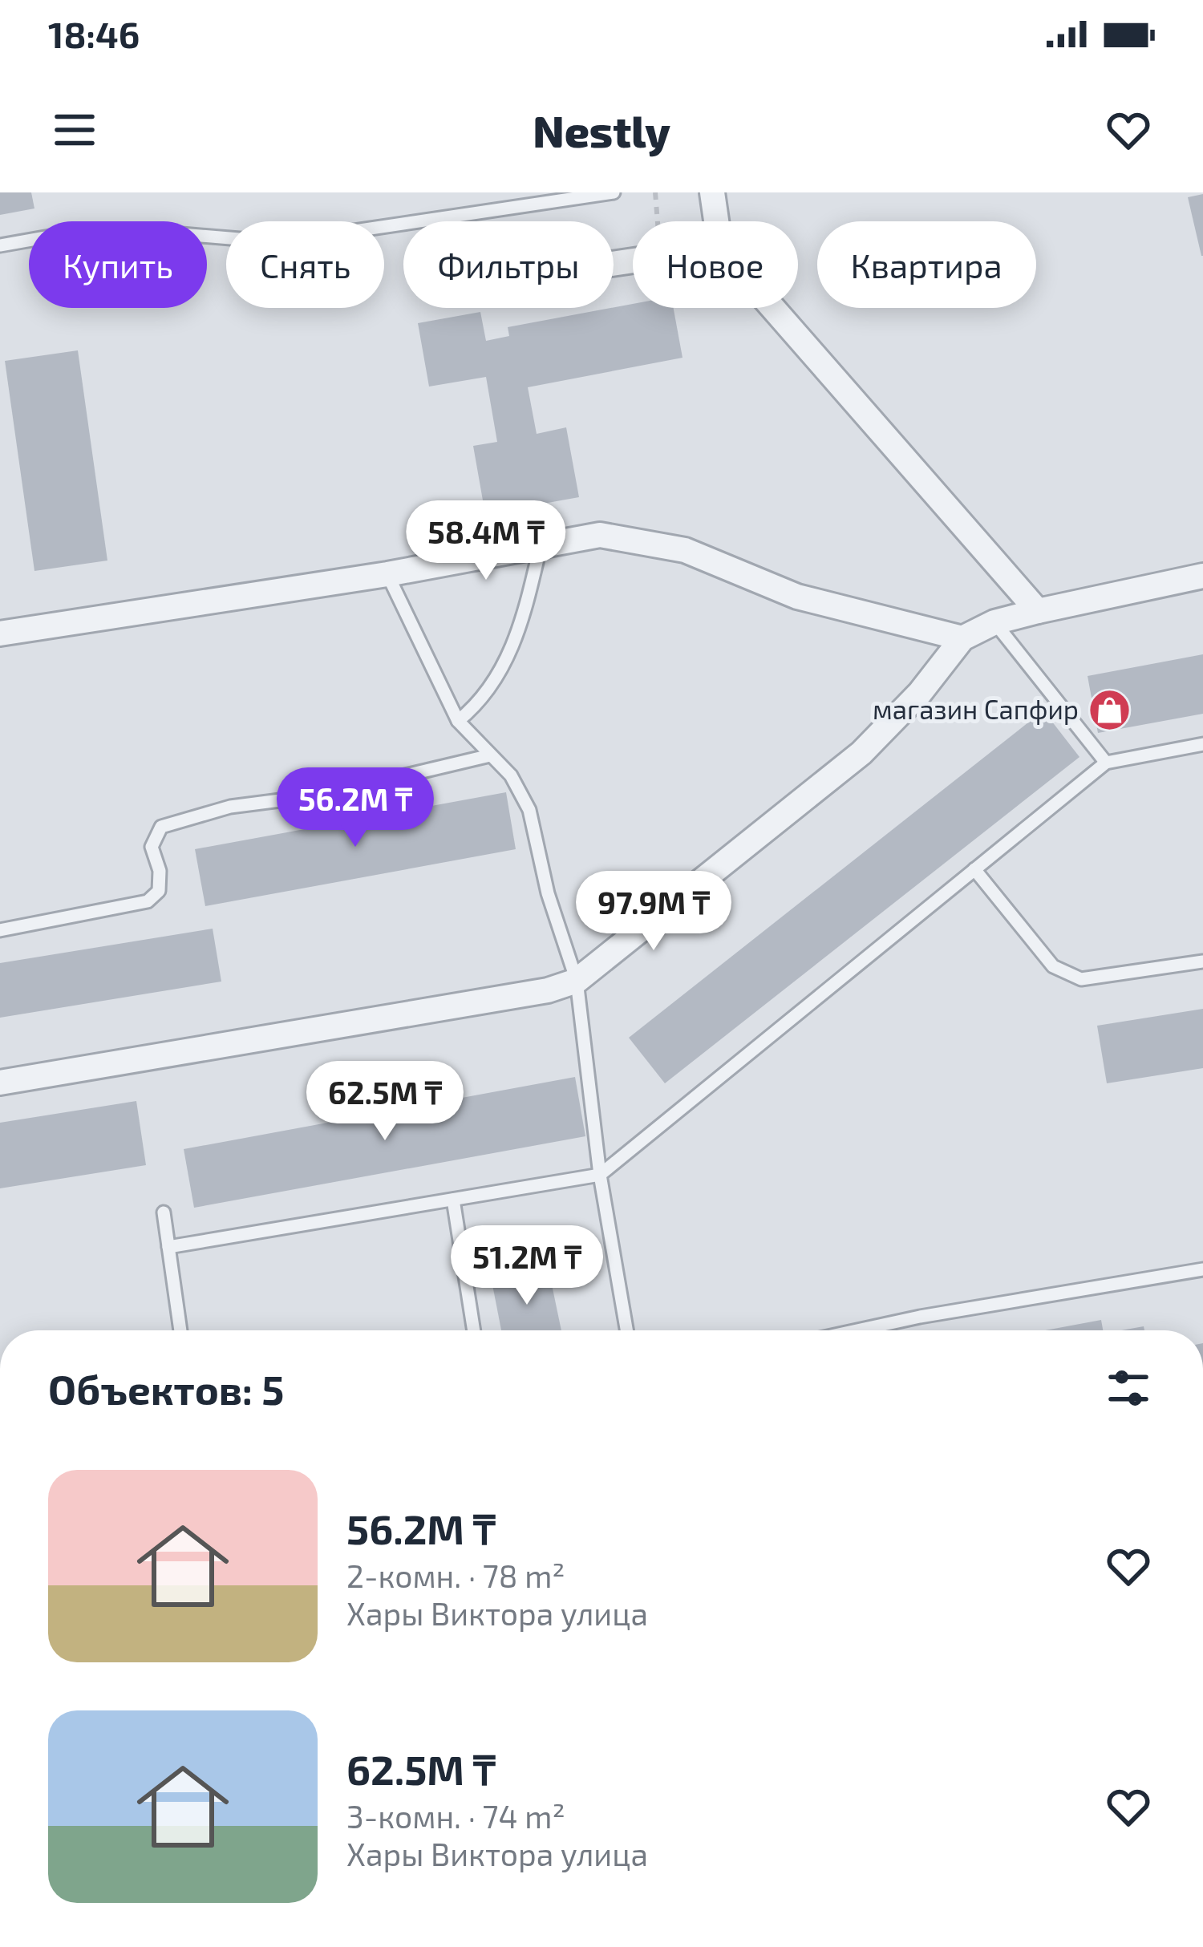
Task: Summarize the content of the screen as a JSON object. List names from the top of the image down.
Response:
{
  "places": {
    "shop": ["магазин Сапфир"]
  },
  "page": {
    "status": "18:46",
    "header": "Nestly",
    "chip": [
      "Купить",
      "Снять",
      "Фильтры",
      "Новое",
      "Квартира"
    ],
    "price": [
      "58.4M ₸",
      "56.2M ₸",
      "97.9M ₸",
      "62.5M ₸",
      "51.2M ₸"
    ],
    "heading": "Объектов: 5",
    "list": [
      {
        "name": "56.2M ₸",
        "note": "2-комн. · 78 m² · Хары Виктора улица"
      },
      {
        "name": "62.5M ₸",
        "note": "3-комн. · 74 m² · Хары Виктора улица"
      }
    ]
  }
}
